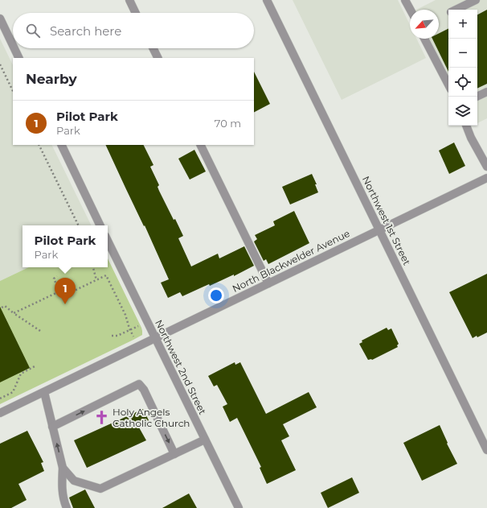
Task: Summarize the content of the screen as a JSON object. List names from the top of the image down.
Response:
{
  "streets": {
    "street": ["Northwest 1st Street", "North Blackwelder Avenue", "Northwest 2nd Street"]
  },
  "crossings": [
    ["Northwest 1st Street", "North Blackwelder Avenue"],
    ["North Blackwelder Avenue", "Northwest 2nd Street"]
  ],
  "places": {
    "church": ["Holy Angels Catholic Church"]
  },
  "north": "bottom left",
  "page": {
    "map_buttons": ["+", "−"],
    "search": "Search here",
    "heading": "Nearby",
    "list": [
      {
        "mark": "1",
        "name": "Pilot Park",
        "note": "Park",
        "value": "70 m"
      }
    ],
    "popup": ["Pilot Park", "Park"],
    "pins": "1"
  }
}
